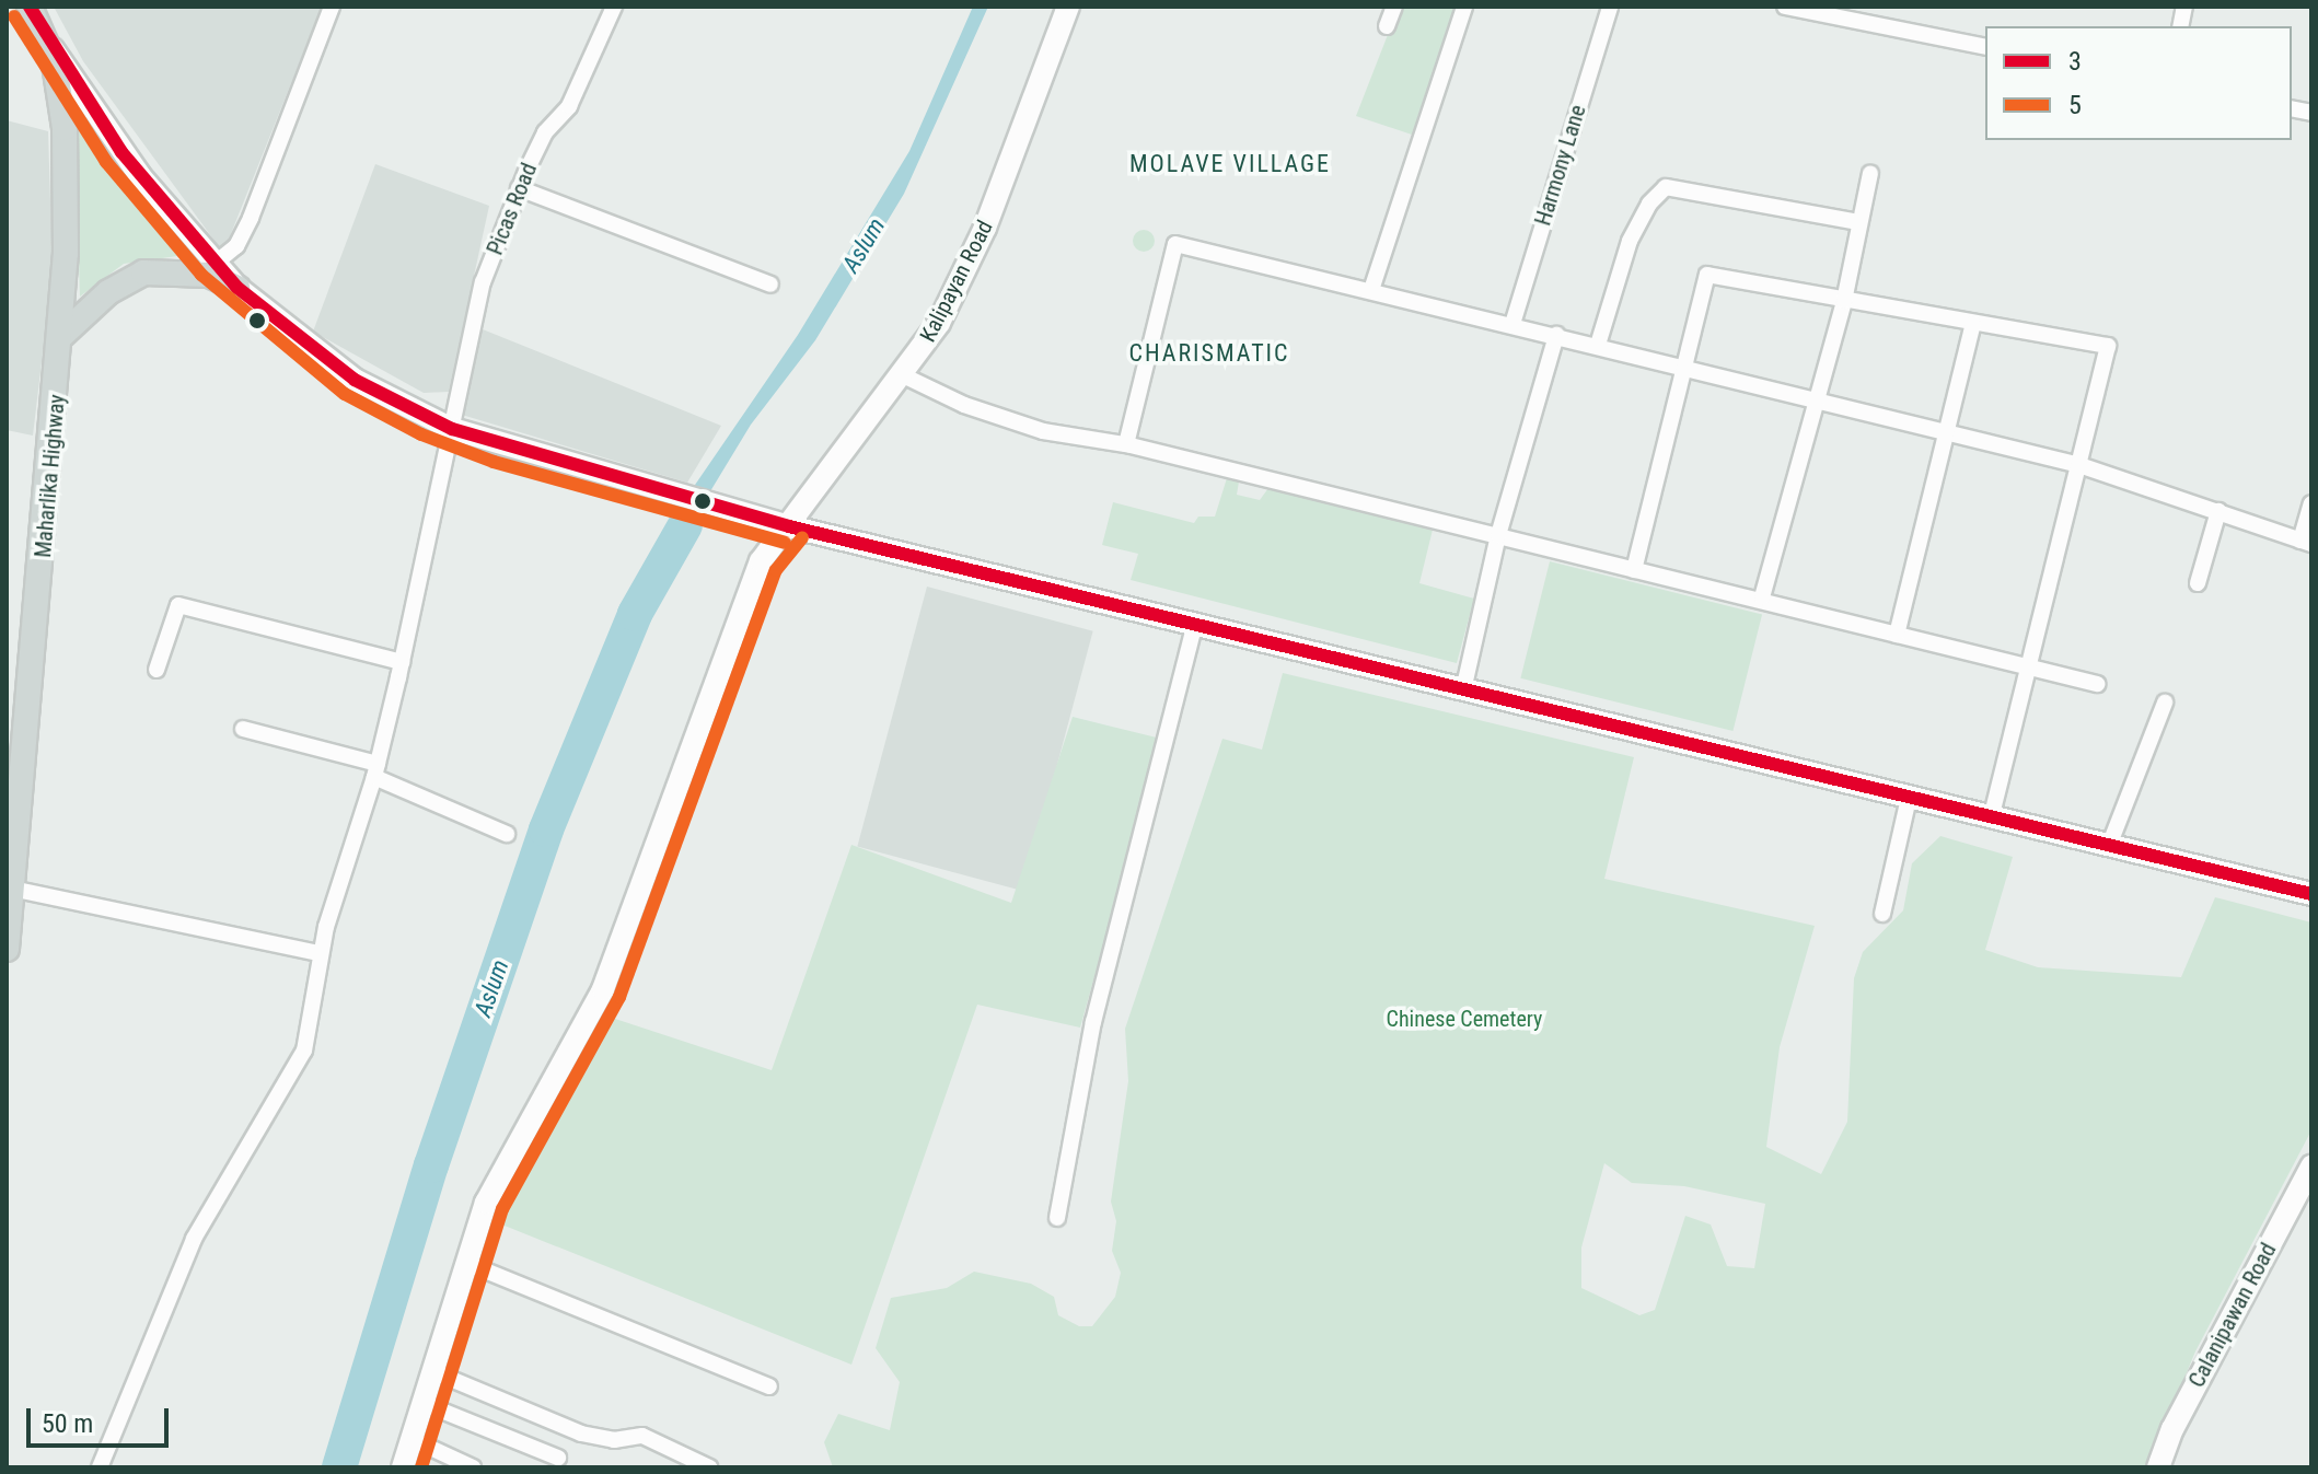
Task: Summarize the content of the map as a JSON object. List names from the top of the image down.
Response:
{
  "streets": {
    "main road": ["Kalipayan Road", "Maharlika Highway", "Calanipawan Road"],
    "street": ["Harmony Lane", "Picas Road"]
  },
  "districts": ["MOLAVE VILLAGE", "CHARISMATIC"],
  "water": ["Aslum"],
  "parks": ["Chinese Cemetery"],
  "lines": ["transit line 3", "transit line 5"],
  "legend": ["3", "5"],
  "scale_bar": "50 m"
}
